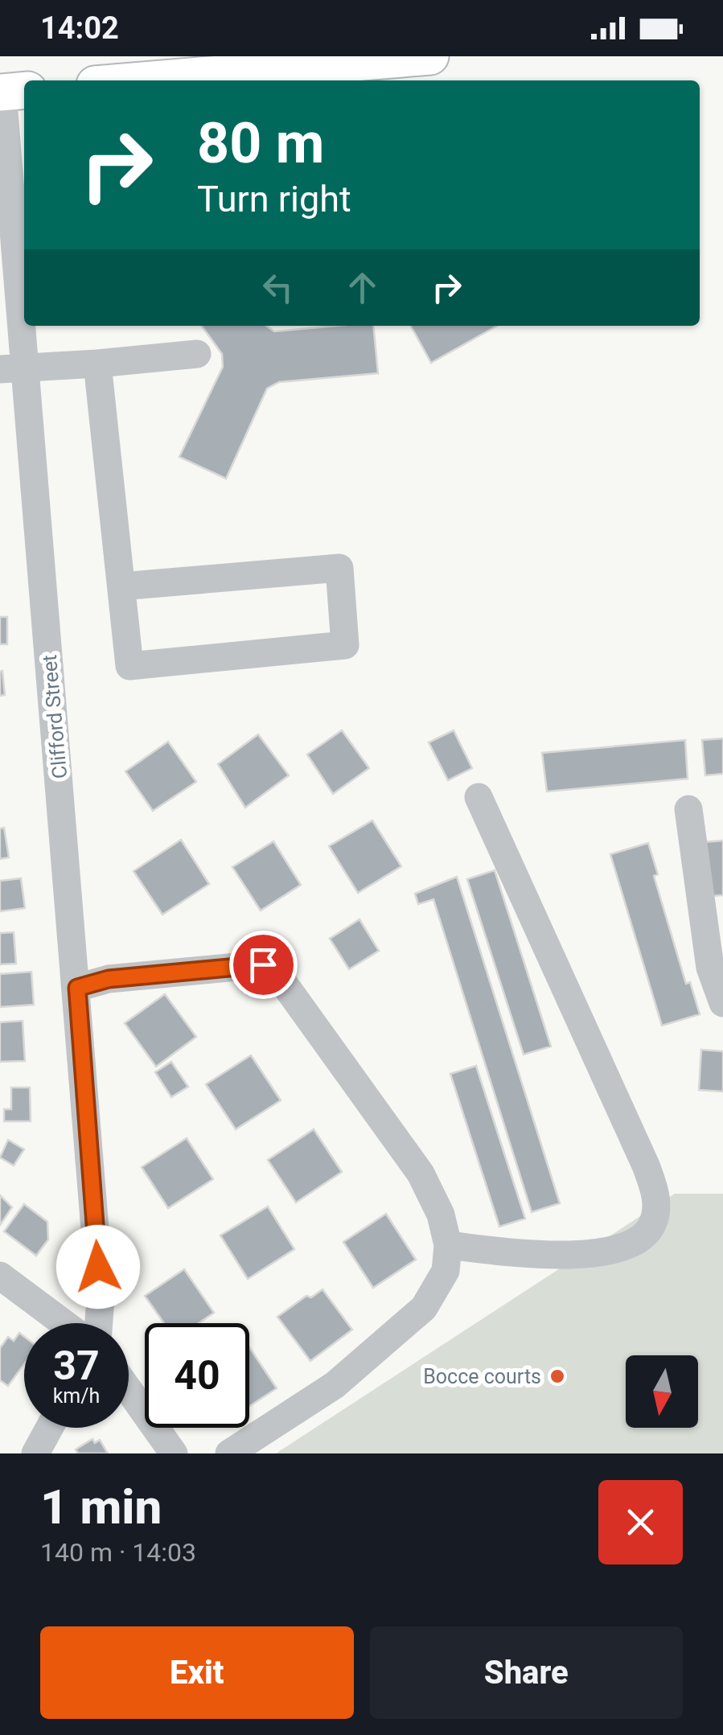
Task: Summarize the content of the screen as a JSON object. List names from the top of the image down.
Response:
{
  "streets": {
    "street": ["Clifford Street"]
  },
  "places": ["Bocce courts"],
  "north": "bottom",
  "page": {
    "status": "14:02",
    "turn": ["80 m", "Turn right"],
    "speed": "37 km/h",
    "limit": "40",
    "heading": ["1 min", "140 m · 14:03"],
    "buttons": ["Exit", "Share"]
  }
}
